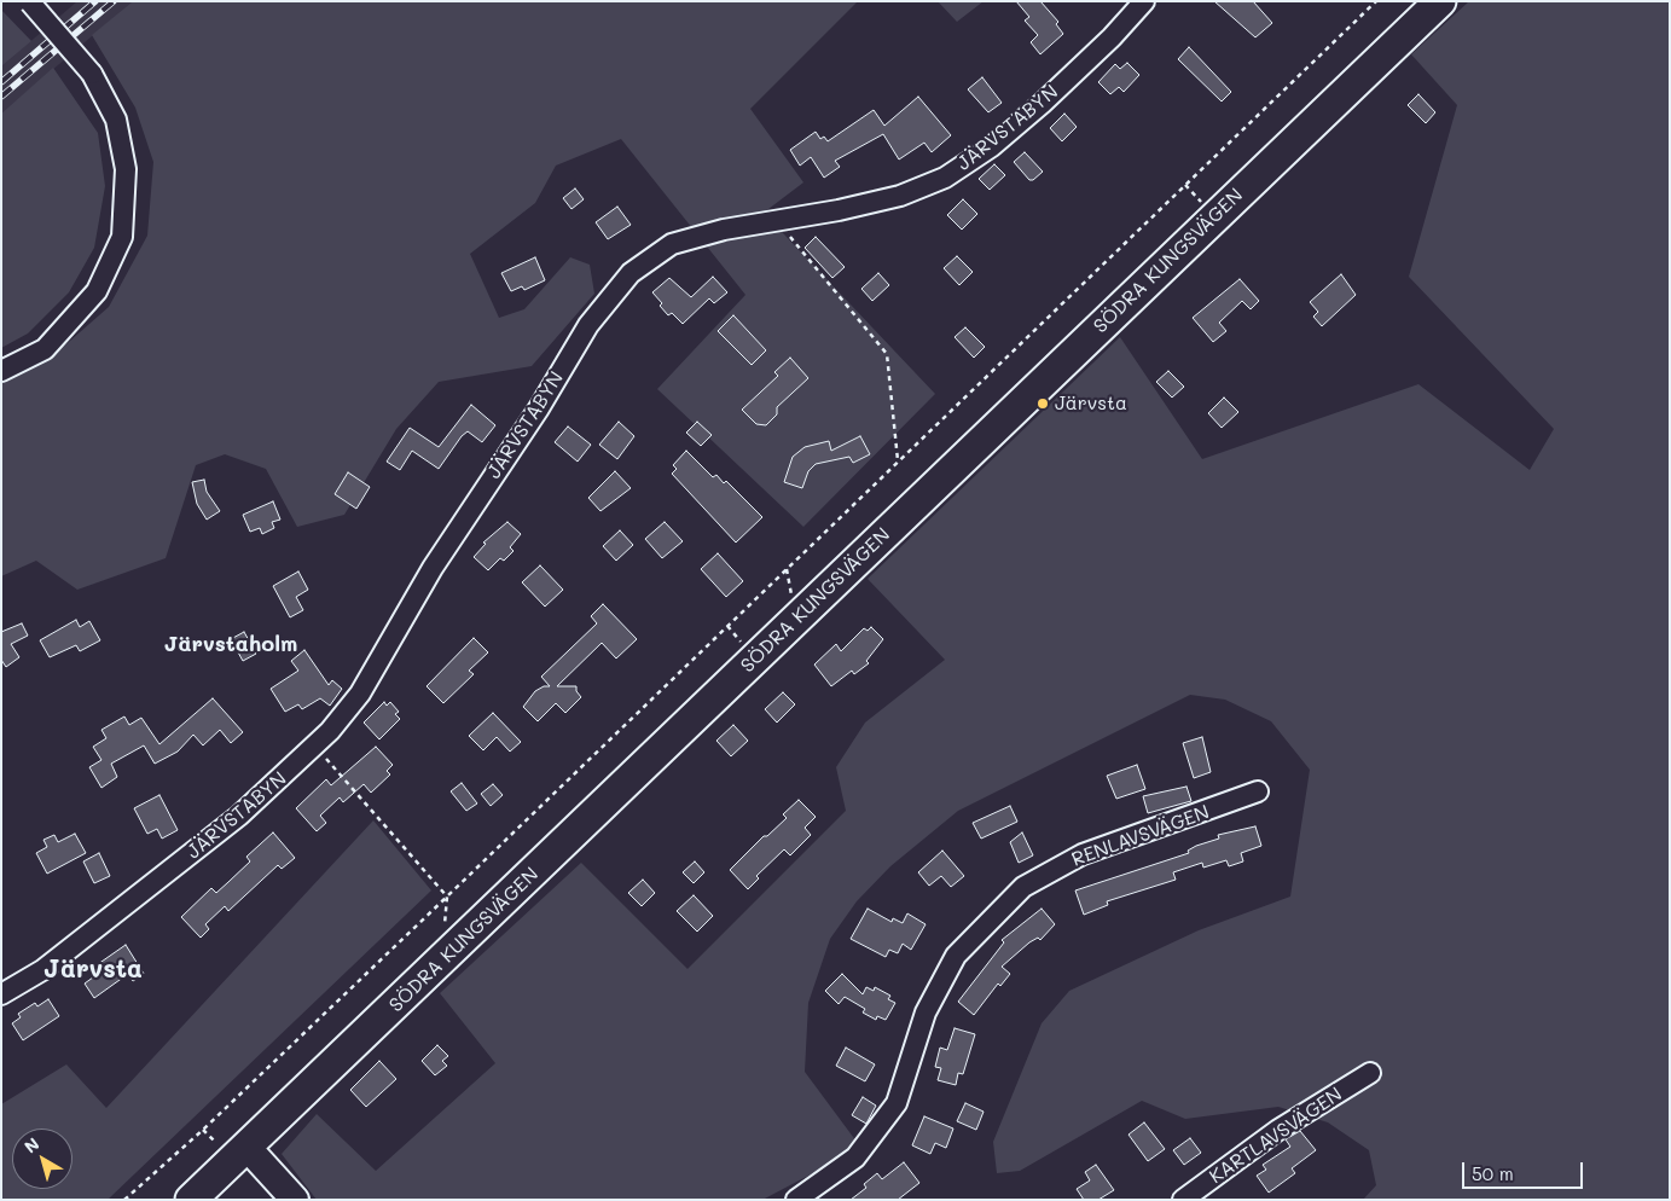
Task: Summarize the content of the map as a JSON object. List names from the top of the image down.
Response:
{
  "streets": {
    "main road": ["SÖDRA KUNGSVÄGEN"],
    "street": ["JÄRVSTABYN", "RENLAVSVÄGEN", "KARTLAVSVÄGEN"]
  },
  "districts": ["Järvstaholm", "Järvsta"],
  "places": ["Järvsta"],
  "scale_bar": "50 m",
  "north": "top left"
}
